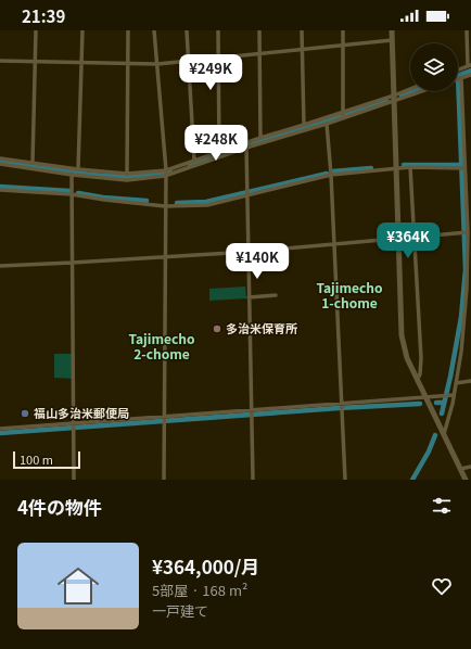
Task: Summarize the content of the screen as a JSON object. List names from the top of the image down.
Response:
{
  "districts": ["Tajimecho 1-chome", "Tajimecho 2-chome"],
  "places": ["多治米保育所", "福山多治米郵便局"],
  "scale_bar": "100 m",
  "page": {
    "status": "21:39",
    "price": [
      "¥249K",
      "¥248K",
      "¥364K",
      "¥140K"
    ],
    "scale": "100 m",
    "heading": "4件の物件",
    "list": [
      {
        "name": "¥364,000/月",
        "note": "5部屋 · 168 m² · 一戸建て"
      }
    ]
  }
}
